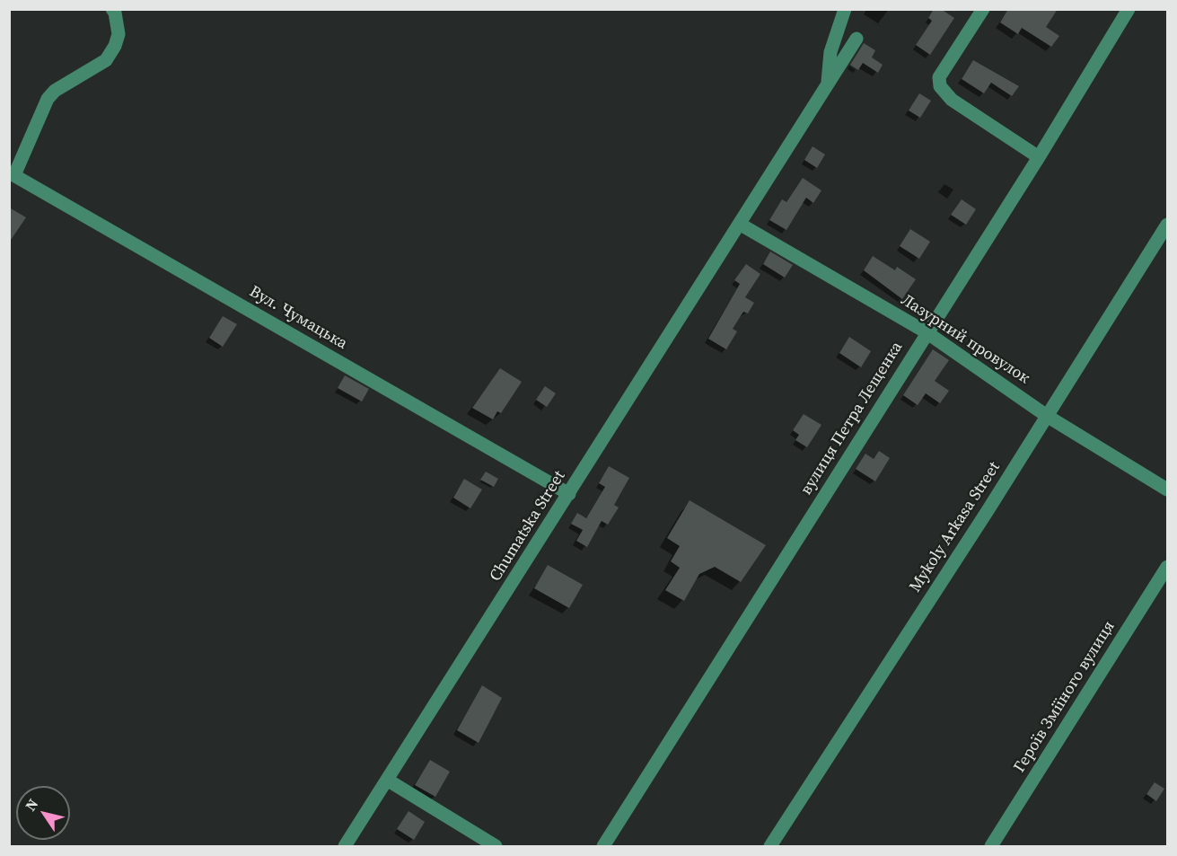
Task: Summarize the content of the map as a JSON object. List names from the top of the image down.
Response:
{
  "streets": {
    "street": [
      "Вул. Чумацька",
      "Лазурний провулок",
      "вулиця Петра Лещенка",
      "Chumatska Street",
      "Mykoly Arkasa Street",
      "Героїв Зміїного вулиця"
    ]
  },
  "crossings": [
    ["Вул. Чумацька", "Chumatska Street"],
    ["Лазурний провулок", "вулиця Петра Лещенка"],
    ["Лазурний провулок", "Chumatska Street"],
    ["Лазурний провулок", "Mykoly Arkasa Street"]
  ],
  "north": "top left"
}
